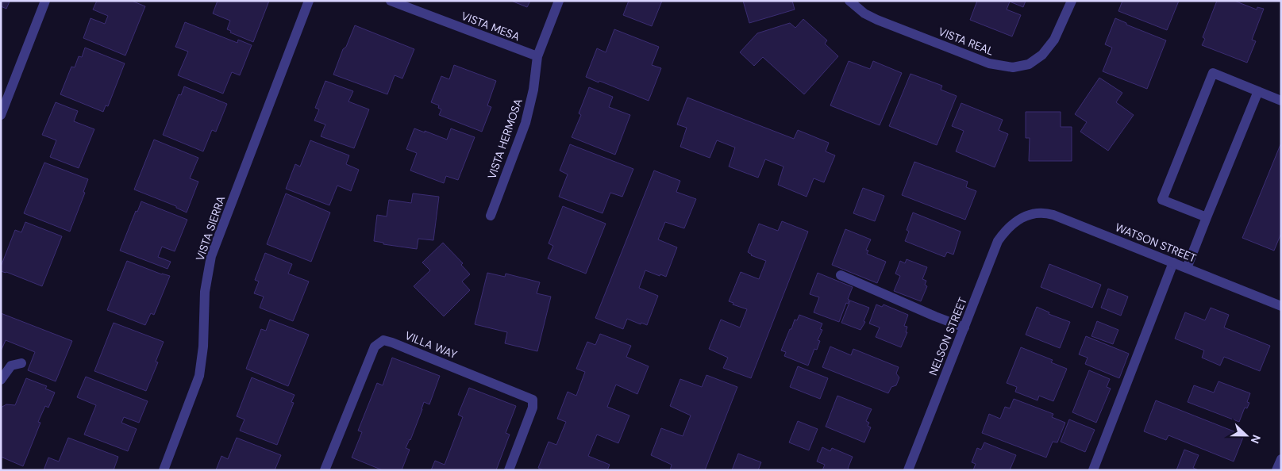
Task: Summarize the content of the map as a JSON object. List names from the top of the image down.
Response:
{
  "streets": {
    "street": [
      "VISTA MESA",
      "VISTA REAL",
      "VISTA HERMOSA",
      "VISTA SIERRA",
      "WATSON STREET",
      "NELSON STREET",
      "VILLA WAY"
    ]
  },
  "crossings": [
    ["VISTA MESA", "VISTA HERMOSA"],
    ["WATSON STREET", "NELSON STREET"]
  ],
  "north": "right"
}
